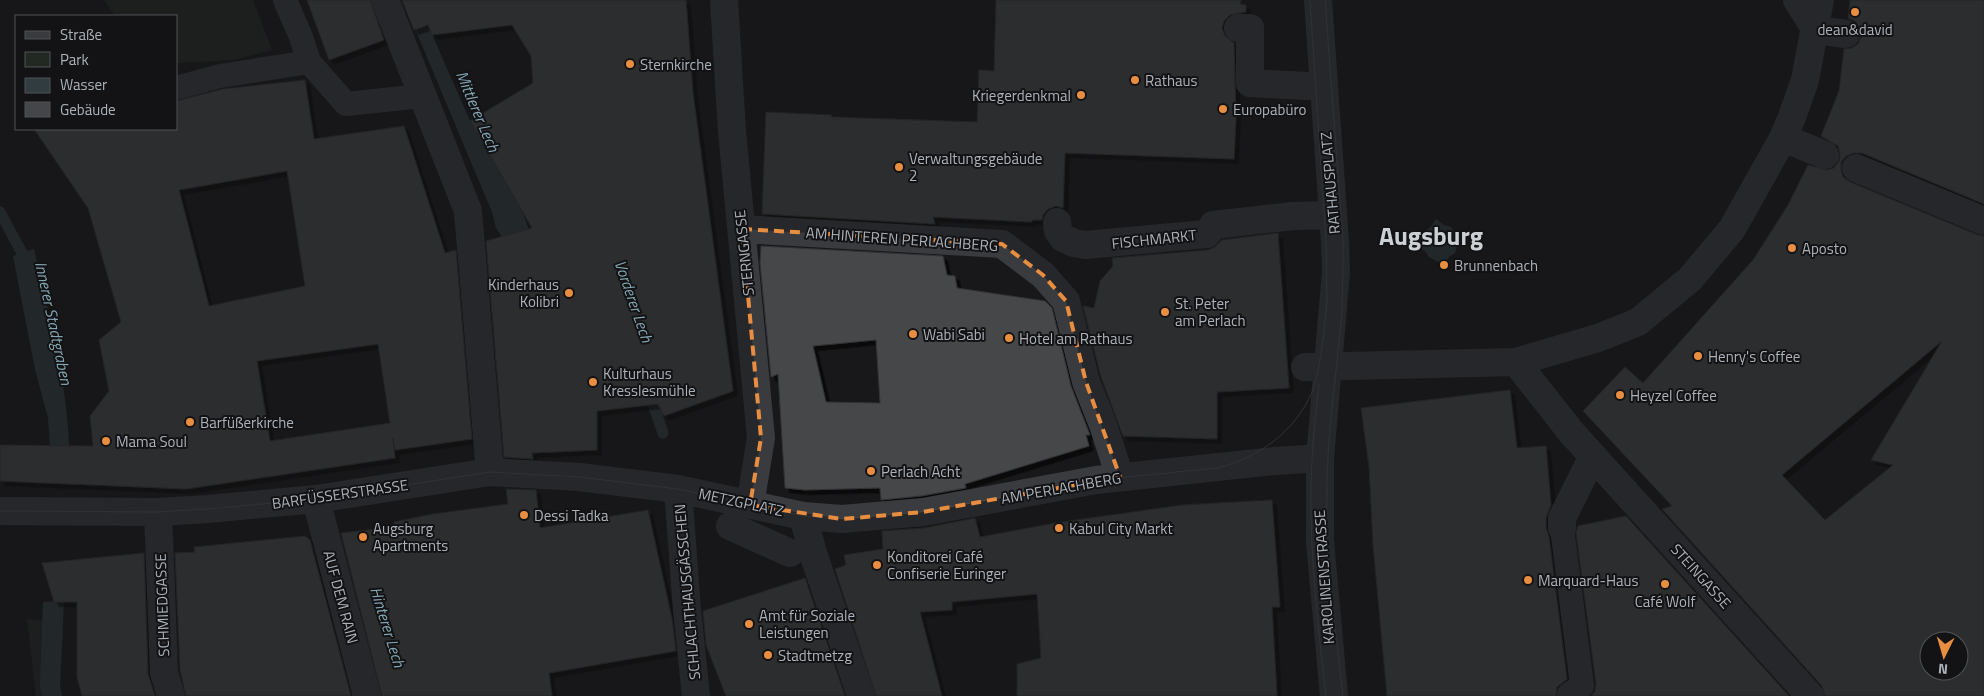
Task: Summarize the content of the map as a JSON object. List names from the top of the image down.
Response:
{
  "streets": {
    "street": [
      "RATHAUSPLATZ",
      "AM HINTEREN PERLACHBERG",
      "FISCHMARKT",
      "STERNGASSE",
      "AM PERLACHBERG",
      "BARFÜSSERSTRASSE",
      "METZGPLATZ",
      "STEINGASSE",
      "KAROLINENSTRASSE",
      "SCHLACHTHAUSGÄSSCHEN",
      "AUF DEM RAIN",
      "SCHMIEDGASSE"
    ]
  },
  "crossings": [
    ["RATHAUSPLATZ", "FISCHMARKT"],
    ["RATHAUSPLATZ", "AM PERLACHBERG"],
    ["RATHAUSPLATZ", "KAROLINENSTRASSE"],
    ["AM HINTEREN PERLACHBERG", "STERNGASSE"],
    ["AM HINTEREN PERLACHBERG", "AM PERLACHBERG"],
    ["STERNGASSE", "METZGPLATZ"],
    ["AM PERLACHBERG", "METZGPLATZ"],
    ["AM PERLACHBERG", "KAROLINENSTRASSE"],
    ["BARFÜSSERSTRASSE", "METZGPLATZ"],
    ["BARFÜSSERSTRASSE", "SCHLACHTHAUSGÄSSCHEN"],
    ["BARFÜSSERSTRASSE", "AUF DEM RAIN"],
    ["BARFÜSSERSTRASSE", "SCHMIEDGASSE"],
    ["METZGPLATZ", "SCHLACHTHAUSGÄSSCHEN"]
  ],
  "districts": ["Augsburg"],
  "water": [
    "Mittlerer Lech",
    "Vorderer Lech",
    "Innerer Stadtgraben",
    "Hinterer Lech"
  ],
  "places": [
    "dean&david",
    "Sternkirche",
    "Rathaus",
    "Kriegerdenkmal",
    "Europabüro",
    "Verwaltungsgebäude 2",
    "Aposto",
    "Brunnenbach",
    "Kinderhaus Kolibri",
    "St. Peter am Perlach",
    "Wabi Sabi",
    "Hotel am Rathaus",
    "Henry's Coffee",
    "Kulturhaus Kresslesmühle",
    "Heyzel Coffee",
    "Barfüßerkirche",
    "Mama Soul",
    "Perlach Acht",
    "Dessi Tadka",
    "Kabul City Markt",
    "Augsburg Apartments",
    "Konditorei Café Confiserie Euringer",
    "Marquard-Haus",
    "Café Wolf",
    "Amt für Soziale Leistungen",
    "Stadtmetzg"
  ],
  "legend": [
    "Straße",
    "Park",
    "Wasser",
    "Gebäude"
  ],
  "north": "bottom"
}
